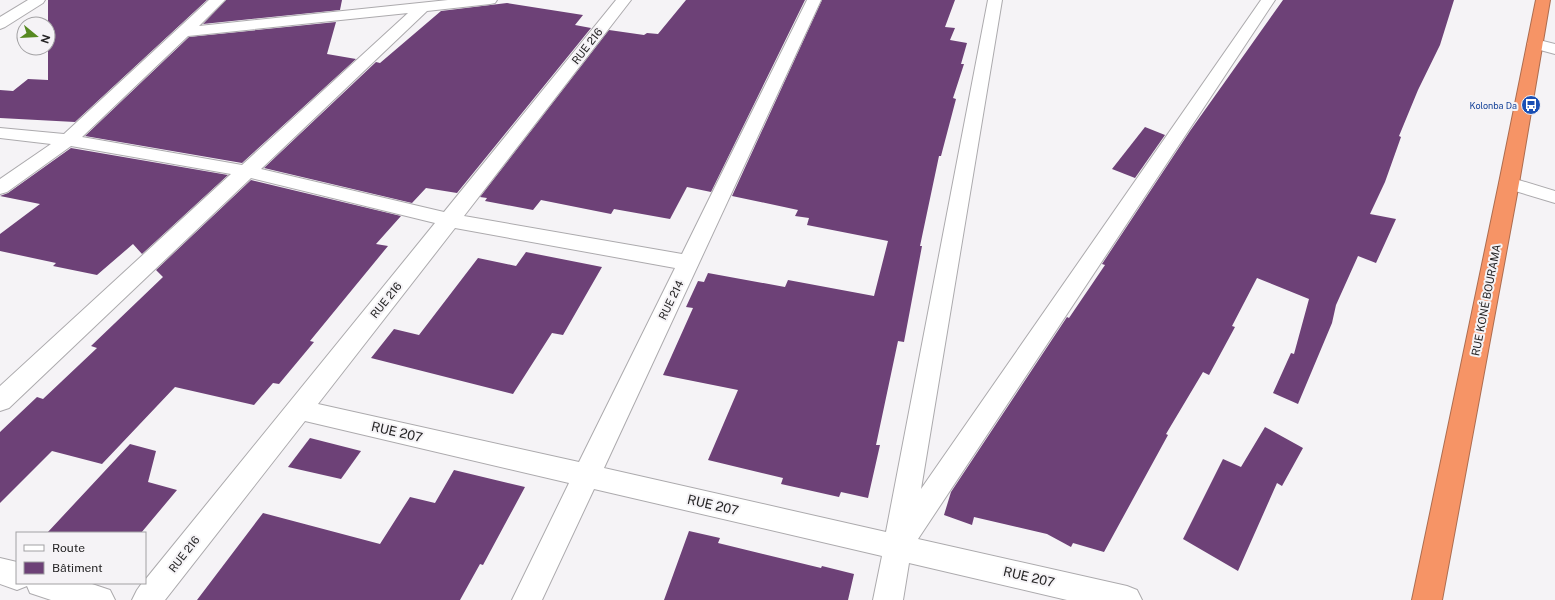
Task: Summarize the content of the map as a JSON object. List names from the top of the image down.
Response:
{
  "streets": {
    "highway": ["RUE KONÉ BOURAMA"],
    "street": ["RUE 216", "RUE 214", "RUE 207"]
  },
  "crossings": [
    ["RUE 216", "RUE 207"],
    ["RUE 214", "RUE 207"]
  ],
  "places": {
    "bus stop": ["Kolonba Da"]
  },
  "legend": ["Route", "Bâtiment"],
  "north": "right"
}
